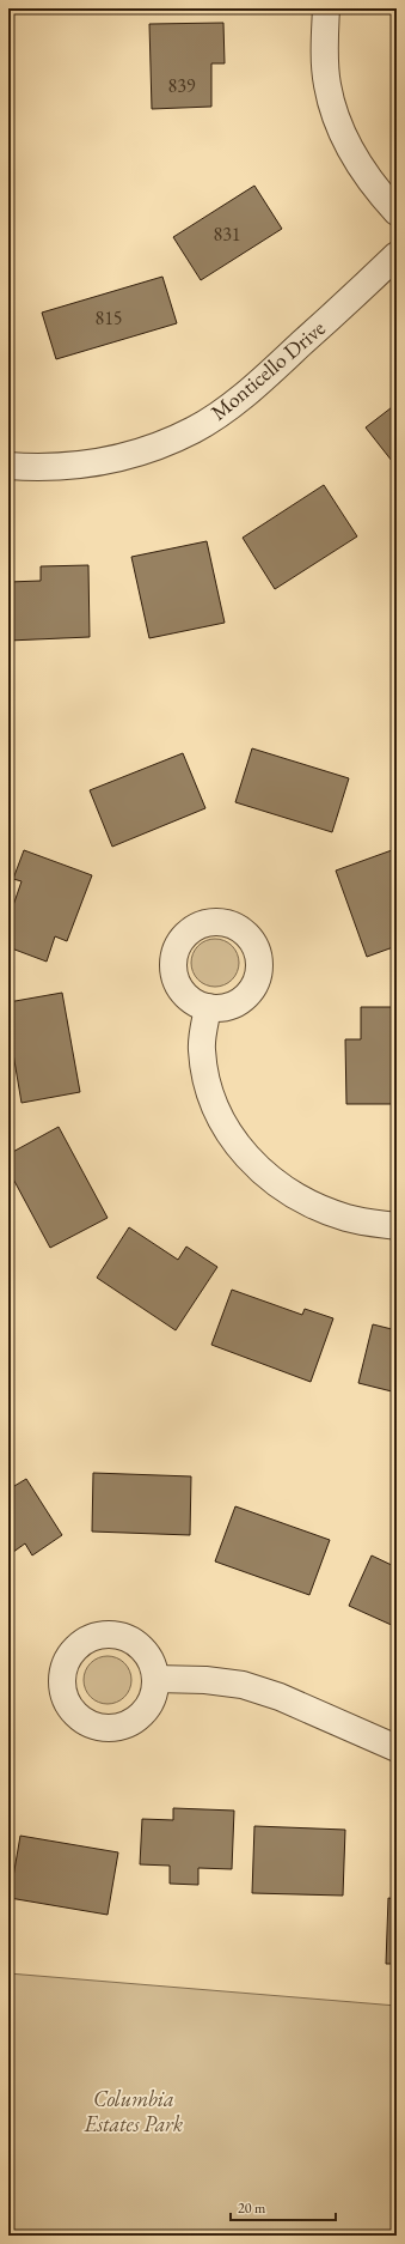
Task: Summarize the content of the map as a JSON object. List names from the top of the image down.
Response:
{
  "streets": {
    "street": ["Monticello Drive"]
  },
  "parks": ["Columbia Estates Park"],
  "house_numbers": ["839", "831", "815"],
  "scale_bar": "20 m"
}
